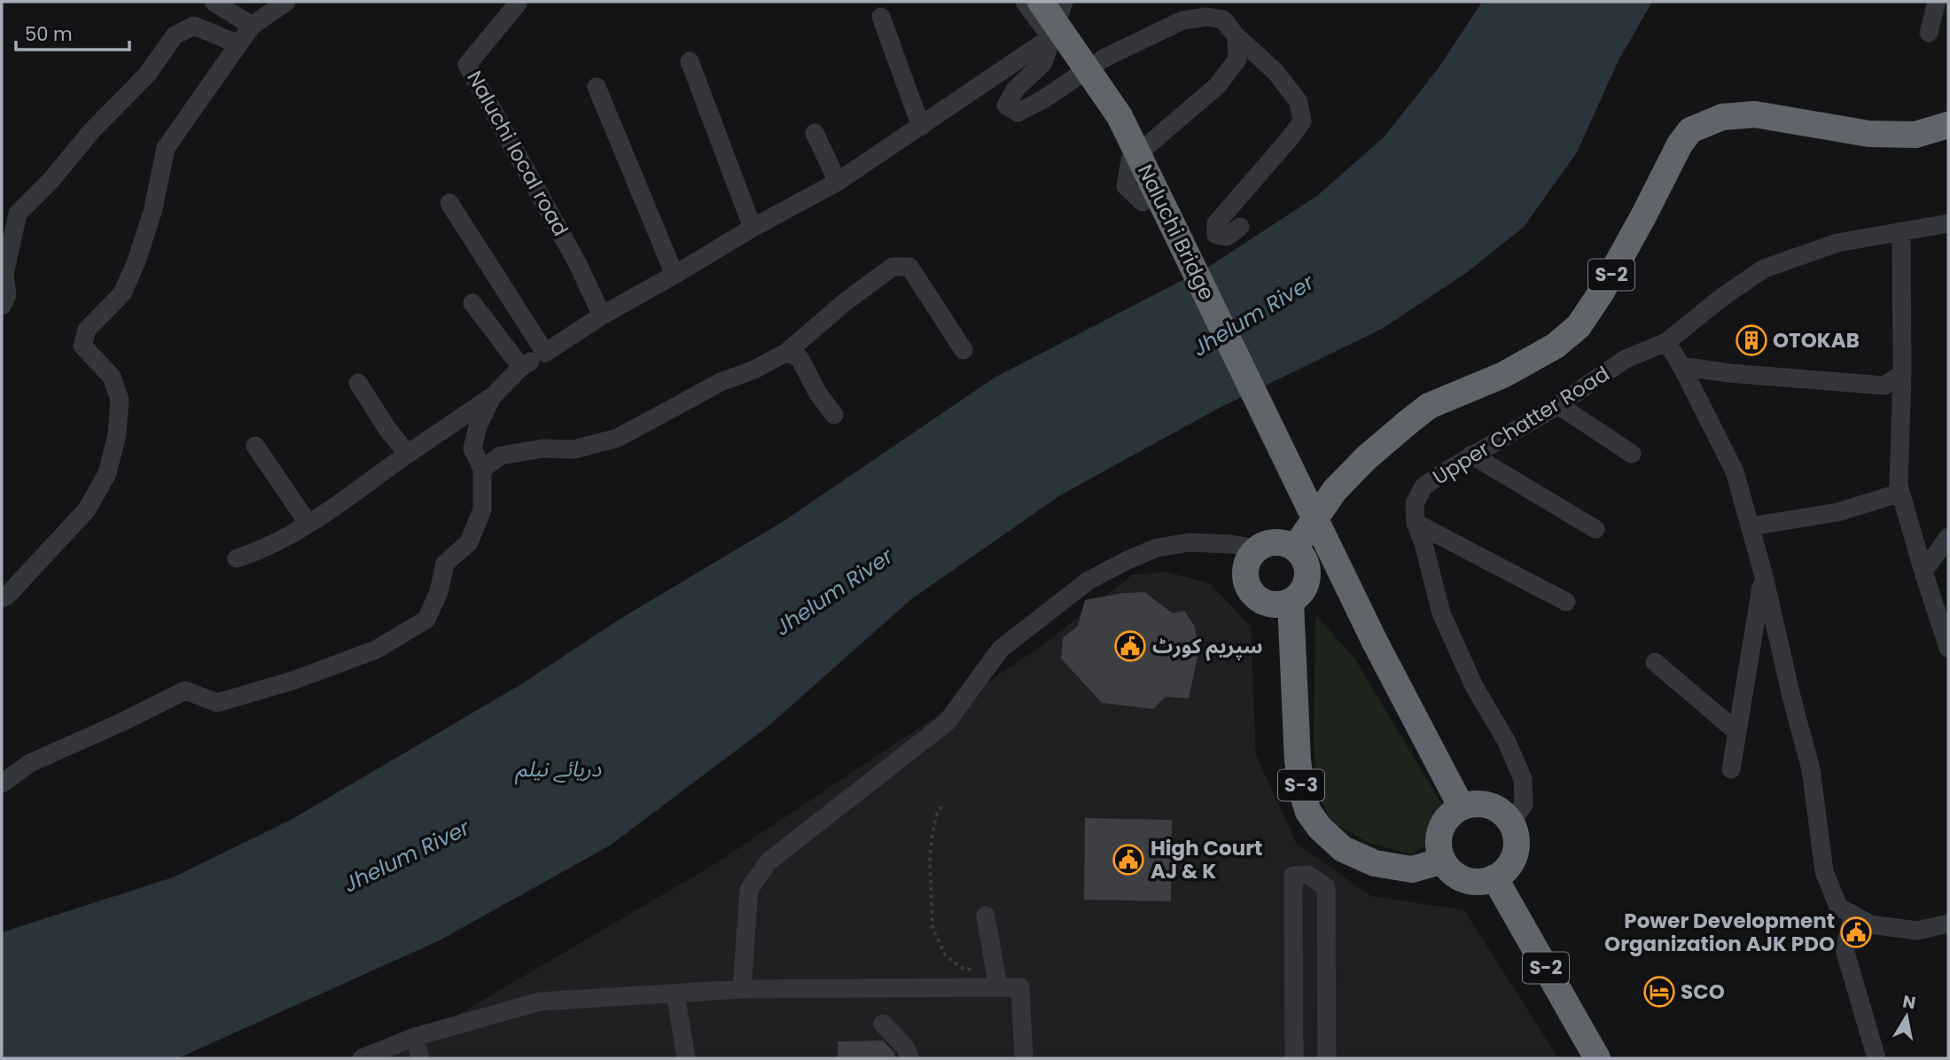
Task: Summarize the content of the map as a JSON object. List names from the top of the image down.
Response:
{
  "streets": {
    "highway": ["Naluchi Bridge", "S-2", "S-3"],
    "street": ["Naluchi local road", "Upper Chatter Road"]
  },
  "crossings": [
    ["Naluchi Bridge", "S-2"],
    ["Naluchi Bridge", "Upper Chatter Road"],
    ["Naluchi Bridge", "S-3"],
    ["S-2", "Upper Chatter Road"],
    ["S-2", "S-3"],
    ["Upper Chatter Road", "S-3"]
  ],
  "water": ["Jhelum River", "دریائے نیلم"],
  "places": {
    "building": ["OTOKAB"],
    "public building": ["سپریم کورٹ", "High Court AJ & K", "Power Development Organization AJK PDO"],
    "hotel": ["SCO"]
  },
  "scale_bar": "50 m",
  "north": "top"
}
